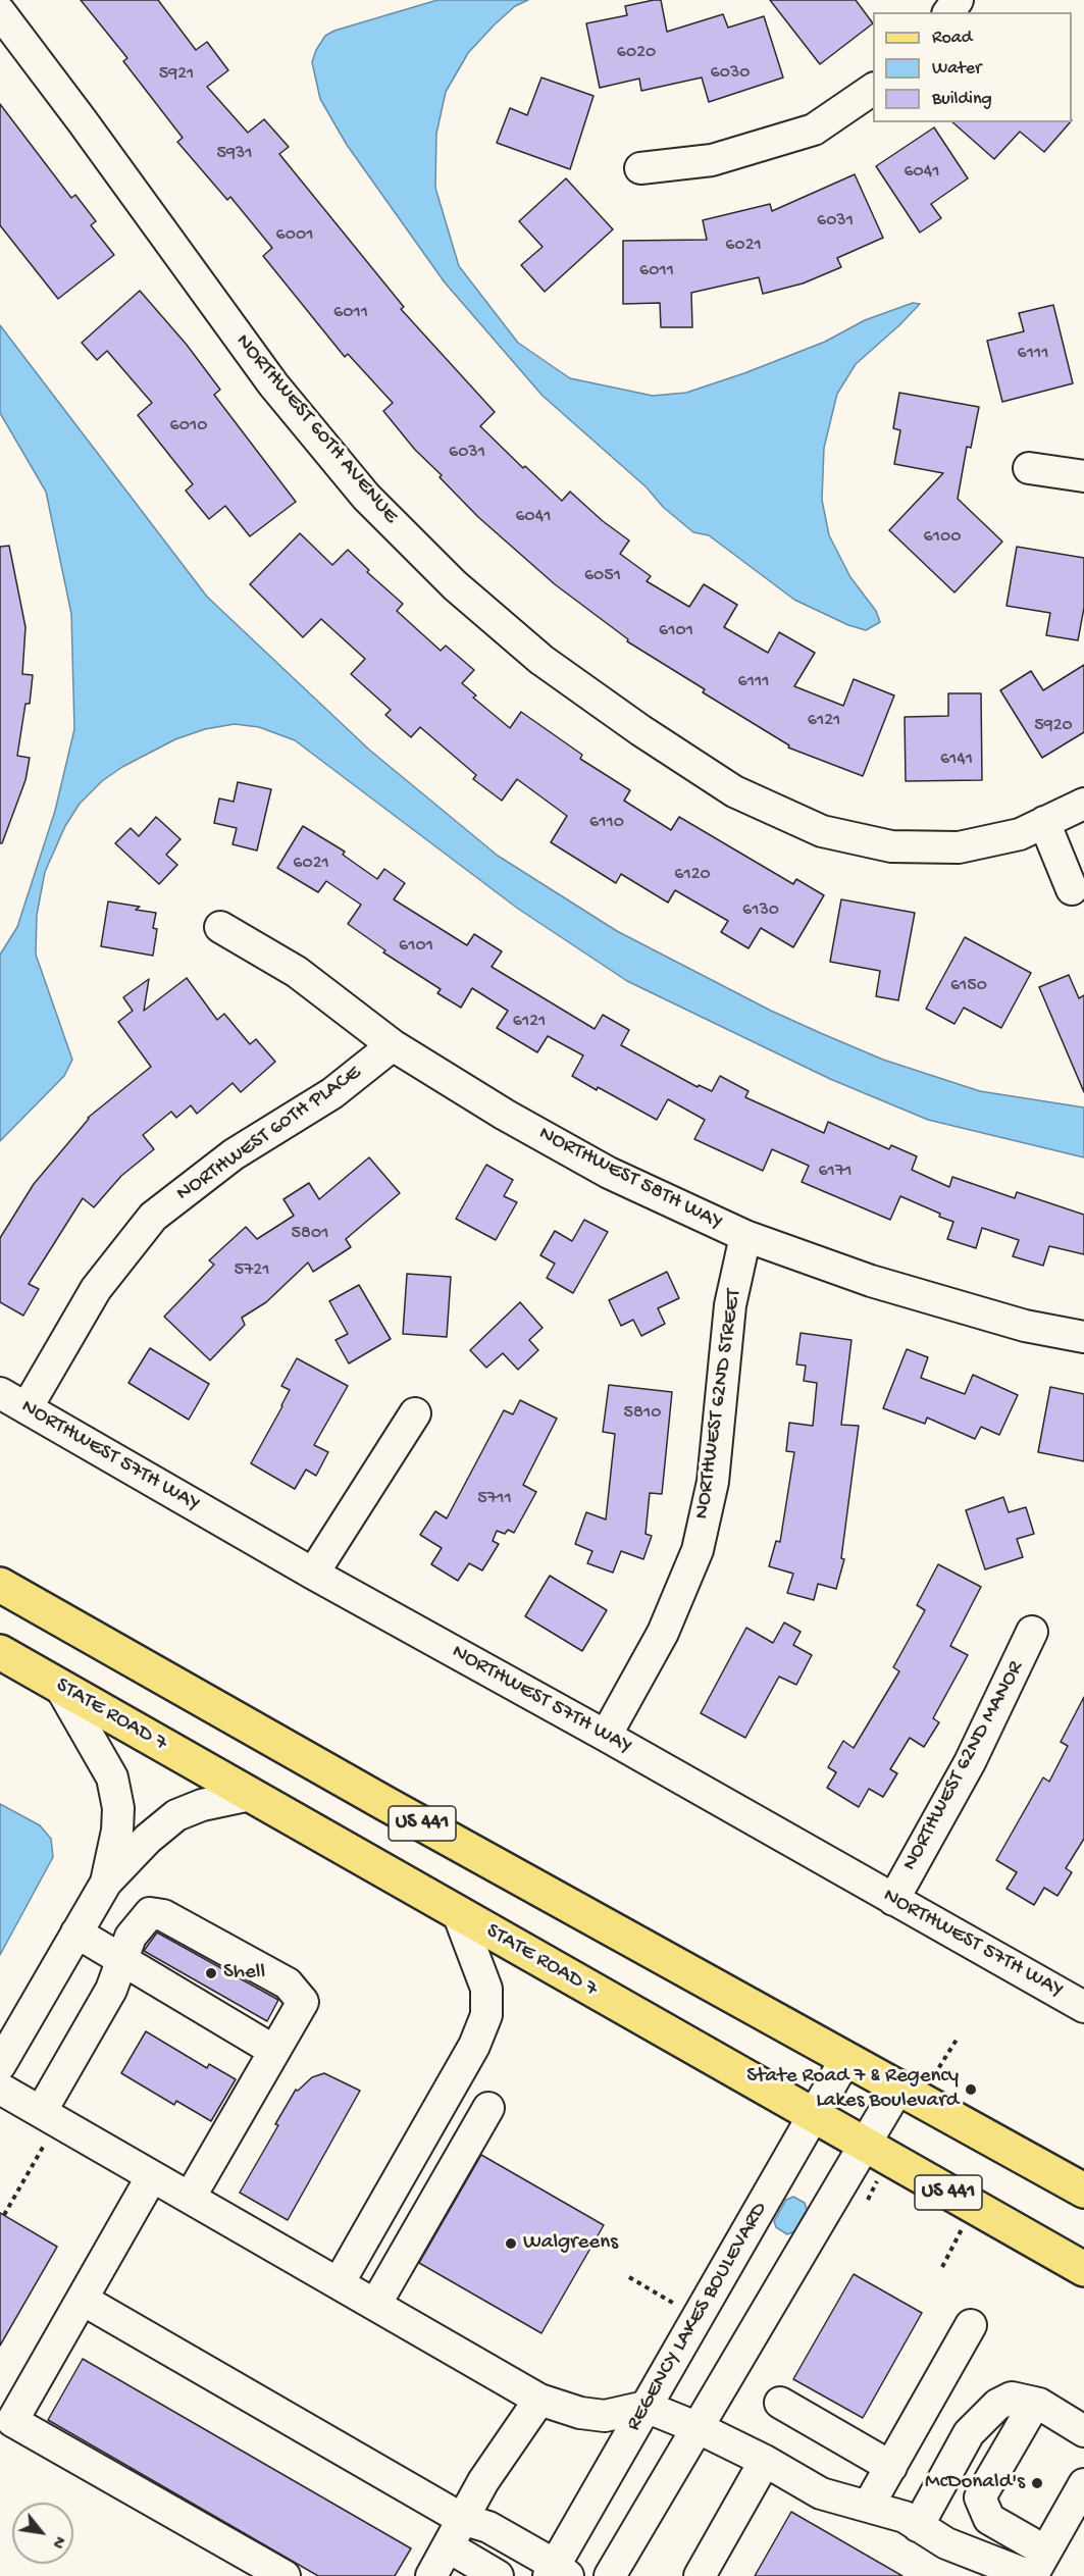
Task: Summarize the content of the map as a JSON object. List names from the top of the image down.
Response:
{
  "streets": {
    "main road": ["STATE ROAD 7", "US 441"],
    "street": [
      "NORTHWEST 60TH AVENUE",
      "NORTHWEST 60TH PLACE",
      "NORTHWEST 58TH WAY",
      "NORTHWEST 62ND STREET",
      "NORTHWEST 57TH WAY",
      "NORTHWEST 62ND MANOR",
      "REGENCY LAKES BOULEVARD"
    ]
  },
  "crossings": [
    ["NORTHWEST 60TH PLACE", "NORTHWEST 58TH WAY"],
    ["NORTHWEST 60TH PLACE", "NORTHWEST 57TH WAY"],
    ["NORTHWEST 58TH WAY", "NORTHWEST 62ND STREET"],
    ["NORTHWEST 62ND STREET", "NORTHWEST 57TH WAY"],
    ["NORTHWEST 57TH WAY", "NORTHWEST 62ND MANOR"],
    ["STATE ROAD 7", "REGENCY LAKES BOULEVARD"],
    ["US 441", "REGENCY LAKES BOULEVARD"]
  ],
  "places": [
    "Shell",
    "State Road 7 & Regency Lakes Boulevard",
    "Walgreens",
    "McDonald's"
  ],
  "house_numbers": [
    "6020",
    "6030",
    "5921",
    "5931",
    "6041",
    "6031",
    "6001",
    "6021",
    "6011",
    "6011",
    "6111",
    "6010",
    "6031",
    "6041",
    "6100",
    "6051",
    "6101",
    "6111",
    "6121",
    "5920",
    "6141",
    "6110",
    "6021",
    "6120",
    "6130",
    "6101",
    "6150",
    "6121",
    "6171",
    "5801",
    "5721",
    "5810",
    "5711"
  ],
  "legend": ["Road", "Water", "Building"],
  "north": "bottom right"
}
